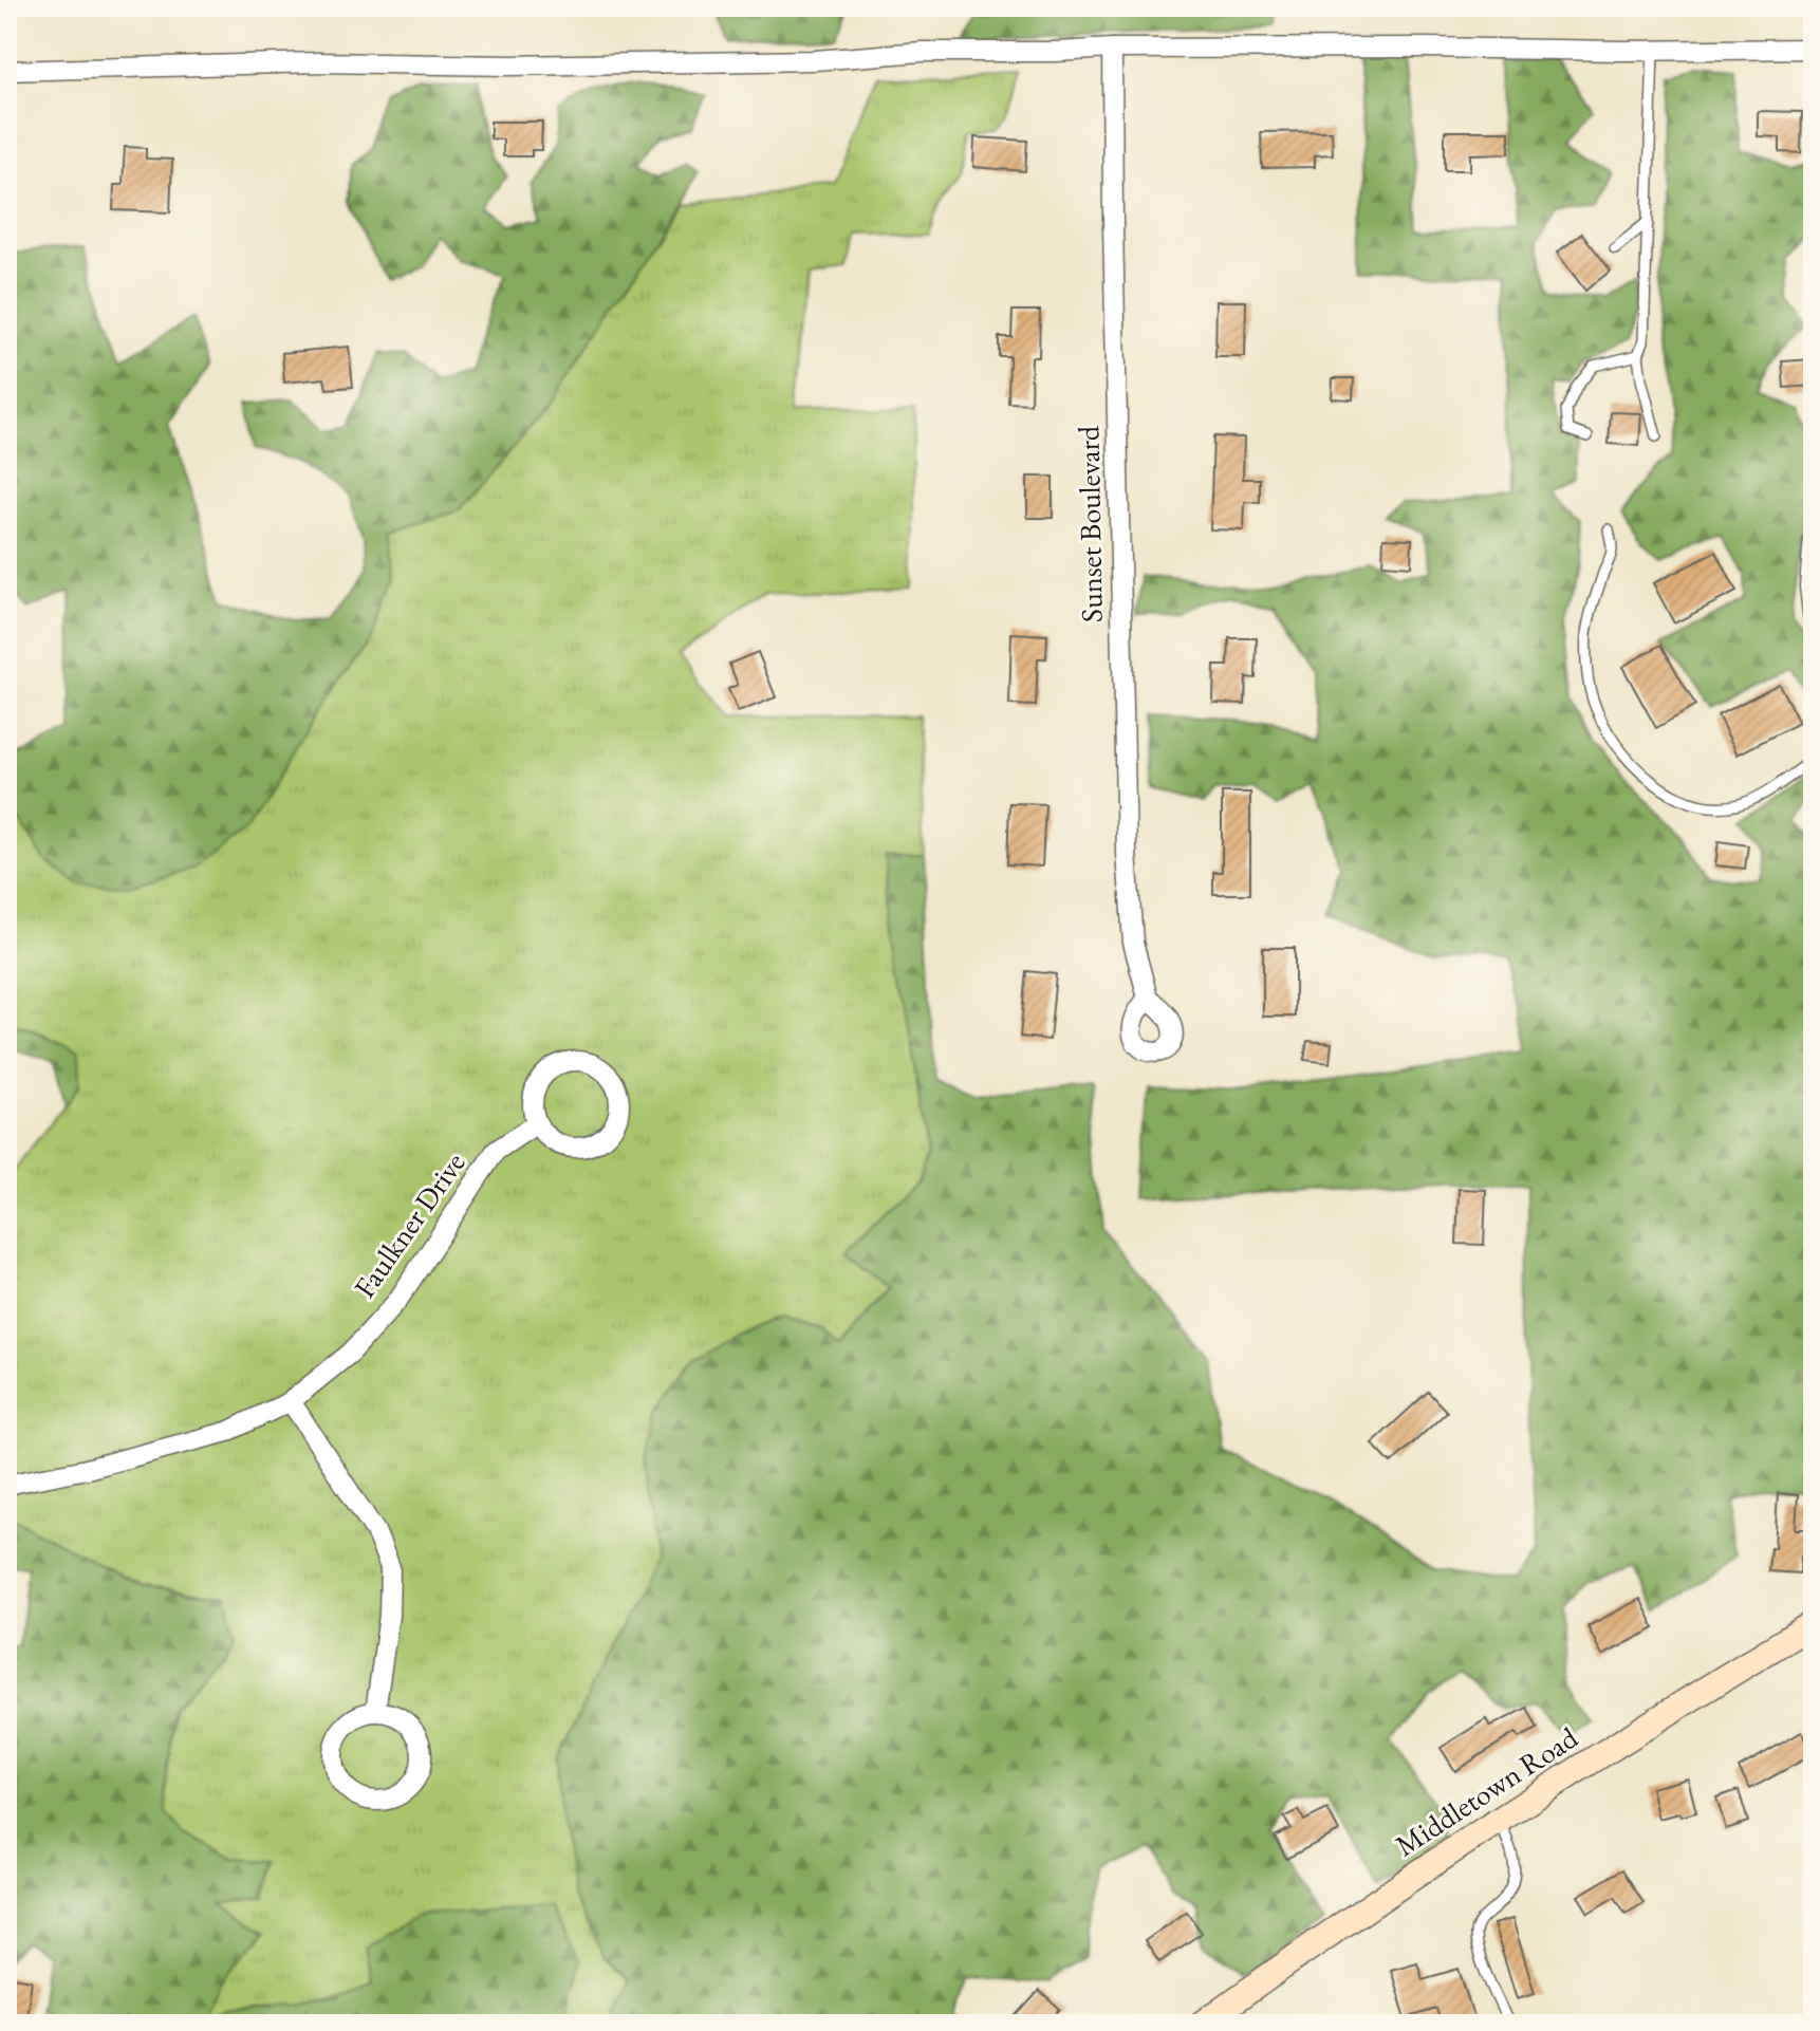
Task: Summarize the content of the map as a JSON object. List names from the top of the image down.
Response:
{
  "streets": {
    "street": ["Sunset Boulevard", "Faulkner Drive", "Middletown Road"]
  }
}
